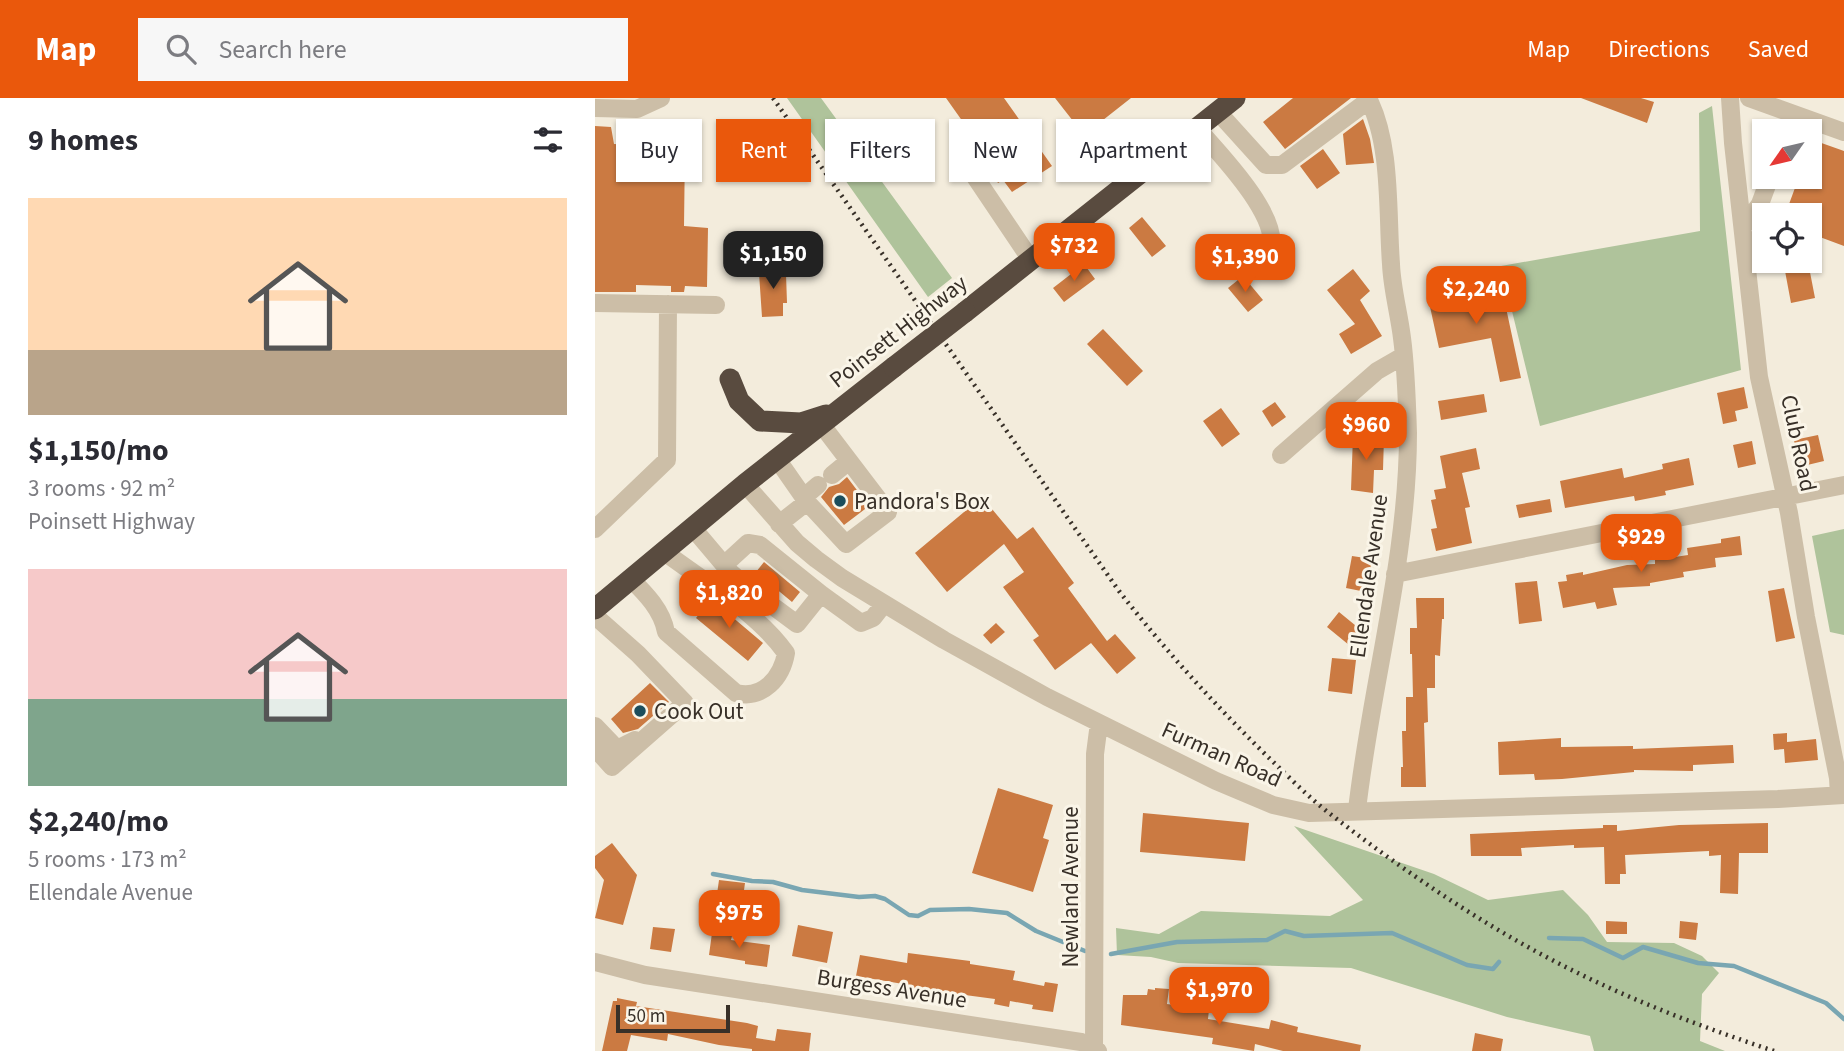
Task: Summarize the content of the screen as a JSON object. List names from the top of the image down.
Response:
{
  "streets": {
    "highway": ["Poinsett Highway"],
    "street": [
      "Club Road",
      "Ellendale Avenue",
      "Furman Road",
      "Newland Avenue",
      "Burgess Avenue"
    ]
  },
  "crossings": [
    ["Poinsett Highway", "Furman Road"],
    ["Club Road", "Furman Road"],
    ["Ellendale Avenue", "Furman Road"],
    ["Furman Road", "Newland Avenue"],
    ["Newland Avenue", "Burgess Avenue"]
  ],
  "places": ["Pandora's Box", "Cook Out"],
  "scale_bar": "50 m",
  "north": "bottom left",
  "page": {
    "header": "Map",
    "search": "Search here",
    "nav": ["Map", "Directions", "Saved"],
    "heading": "9 homes",
    "chip": [
      "Buy",
      "Rent",
      "Filters",
      "New",
      "Apartment"
    ],
    "list": [
      {
        "name": "$1,150/mo",
        "note": "3 rooms · 92 m² · Poinsett Highway"
      },
      {
        "name": "$2,240/mo",
        "note": "5 rooms · 173 m² · Ellendale Avenue"
      }
    ],
    "price": [
      "$732",
      "$1,150",
      "$1,390",
      "$2,240",
      "$960",
      "$929",
      "$1,820",
      "$975",
      "$1,970"
    ],
    "scale": "50 m"
  }
}
